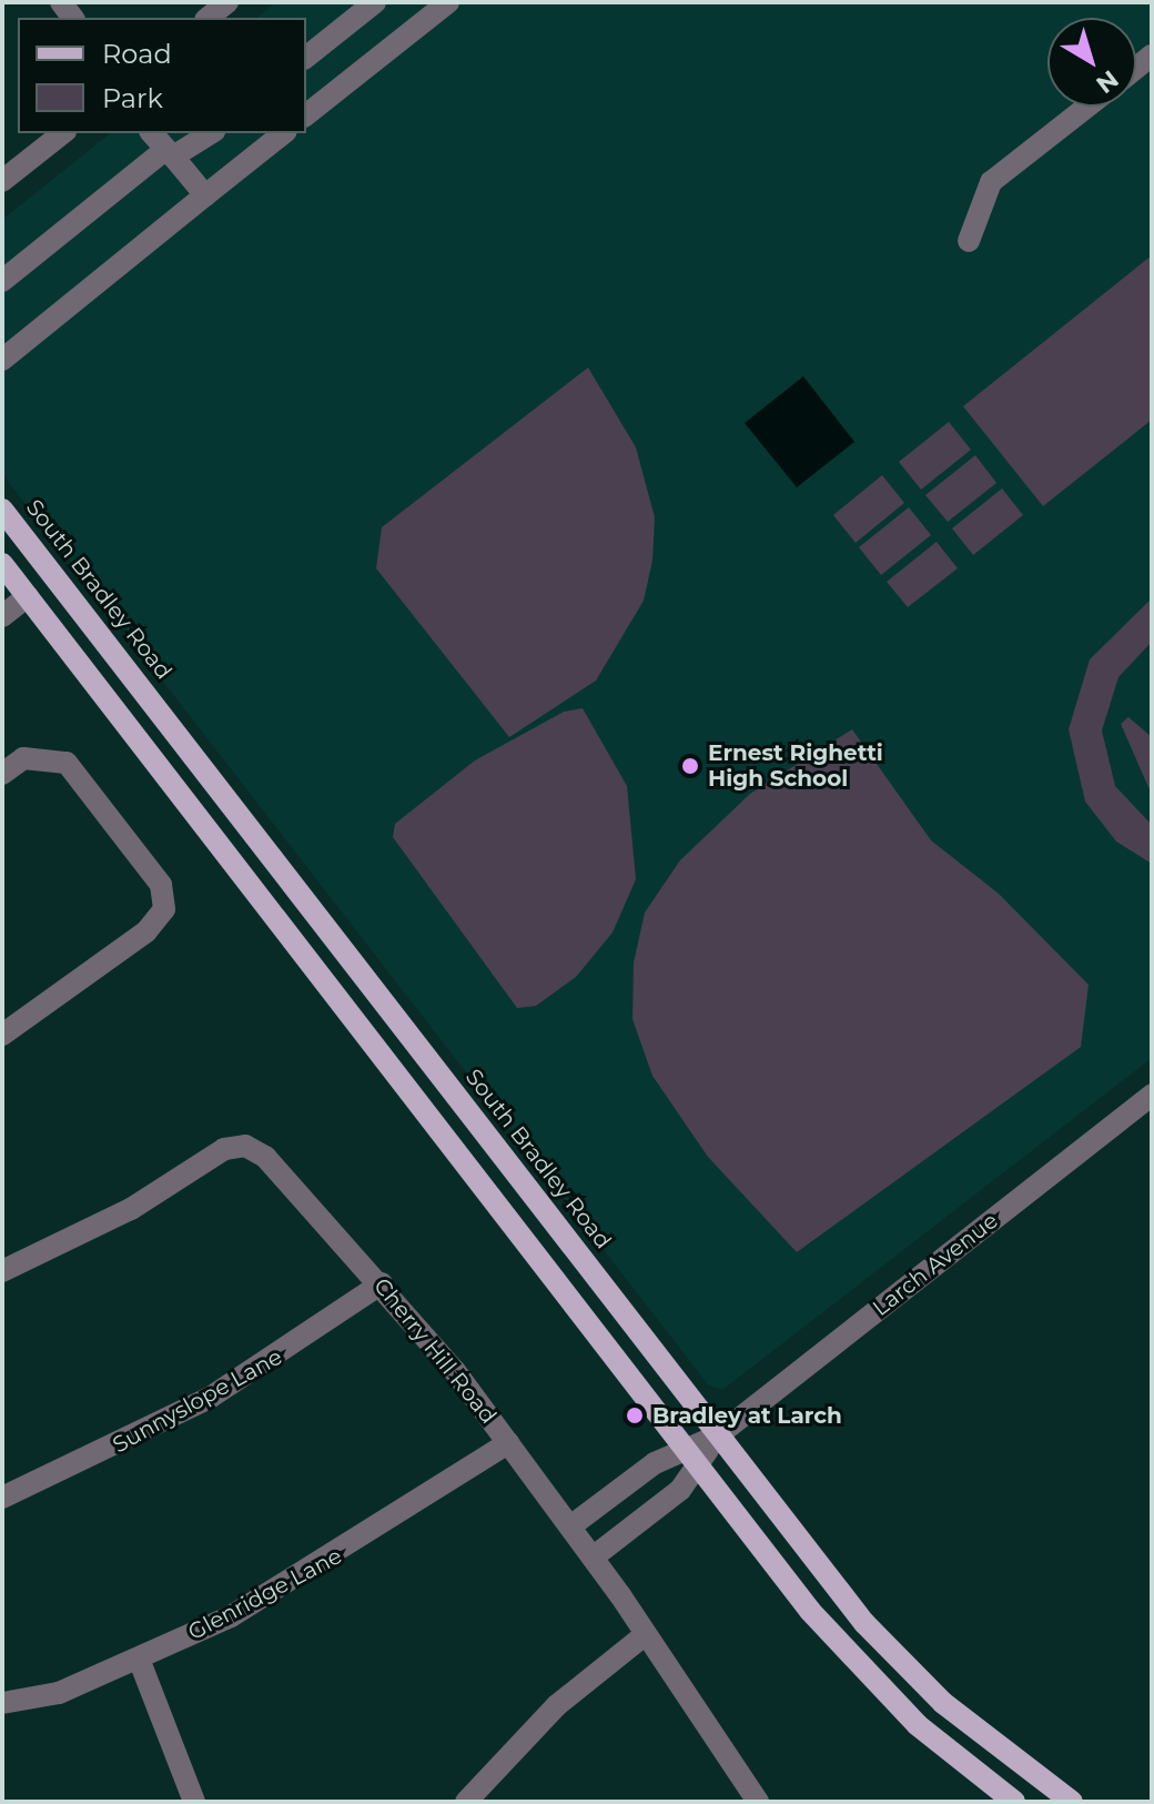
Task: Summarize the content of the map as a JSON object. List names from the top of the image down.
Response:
{
  "streets": {
    "main road": ["South Bradley Road"],
    "street": [
      "Larch Avenue",
      "Cherry Hill Road",
      "Sunnyslope Lane",
      "Glenridge Lane"
    ]
  },
  "crossings": [
    ["South Bradley Road", "Larch Avenue"],
    ["Larch Avenue", "Cherry Hill Road"],
    ["Cherry Hill Road", "Sunnyslope Lane"],
    ["Cherry Hill Road", "Glenridge Lane"]
  ],
  "places": ["Ernest Righetti High School", "Bradley at Larch"],
  "legend": ["Road", "Park"],
  "north": "bottom right"
}
